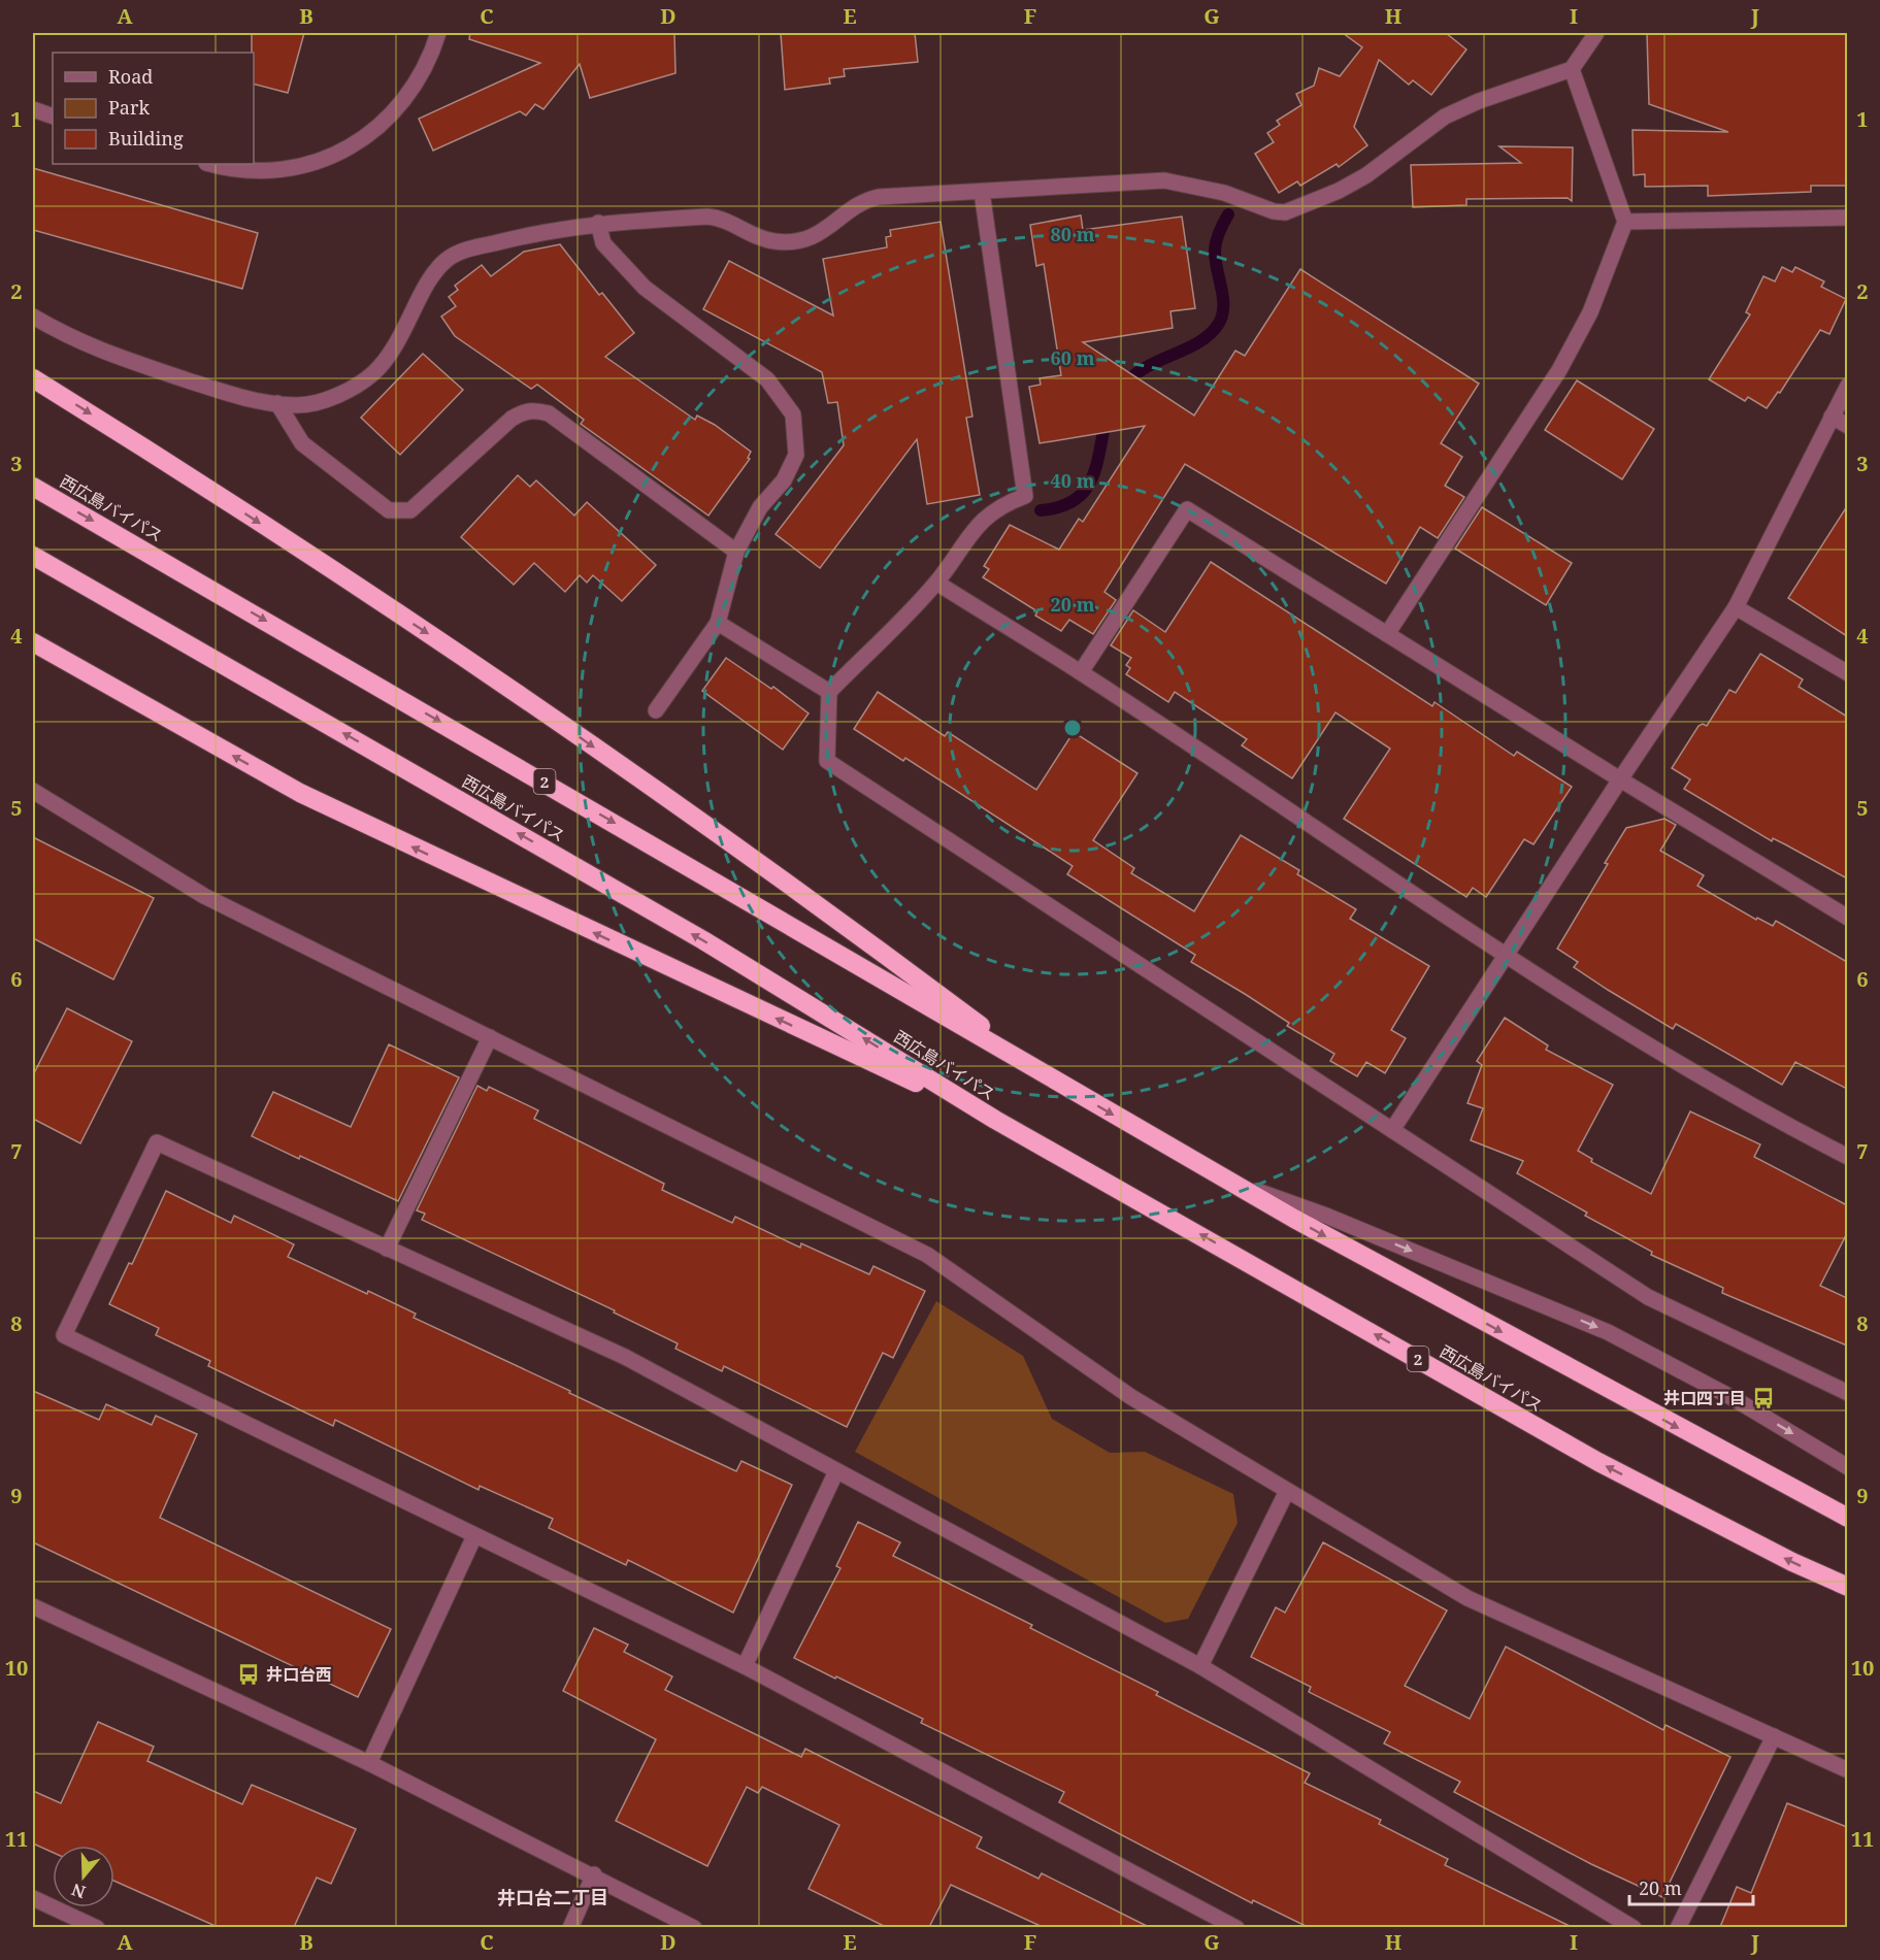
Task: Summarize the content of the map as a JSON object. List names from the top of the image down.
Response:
{
  "streets": {
    "highway": ["西広島バイパス", "2"]
  },
  "districts": ["井口台二丁目"],
  "places": {
    "bus stop": ["井口四丁目", "井口台西"]
  },
  "legend": ["Road", "Park", "Building"],
  "scale_bar": "20 m",
  "north": "bottom",
  "grid": {
    "columns": [
      "A",
      "B",
      "C",
      "D",
      "E",
      "F",
      "G",
      "H",
      "I",
      "J"
    ],
    "rows": [
      "1",
      "2",
      "3",
      "4",
      "5",
      "6",
      "7",
      "8",
      "9",
      "10",
      "11"
    ]
  },
  "rings": [
    "80 m",
    "60 m",
    "40 m",
    "20 m"
  ]
}
